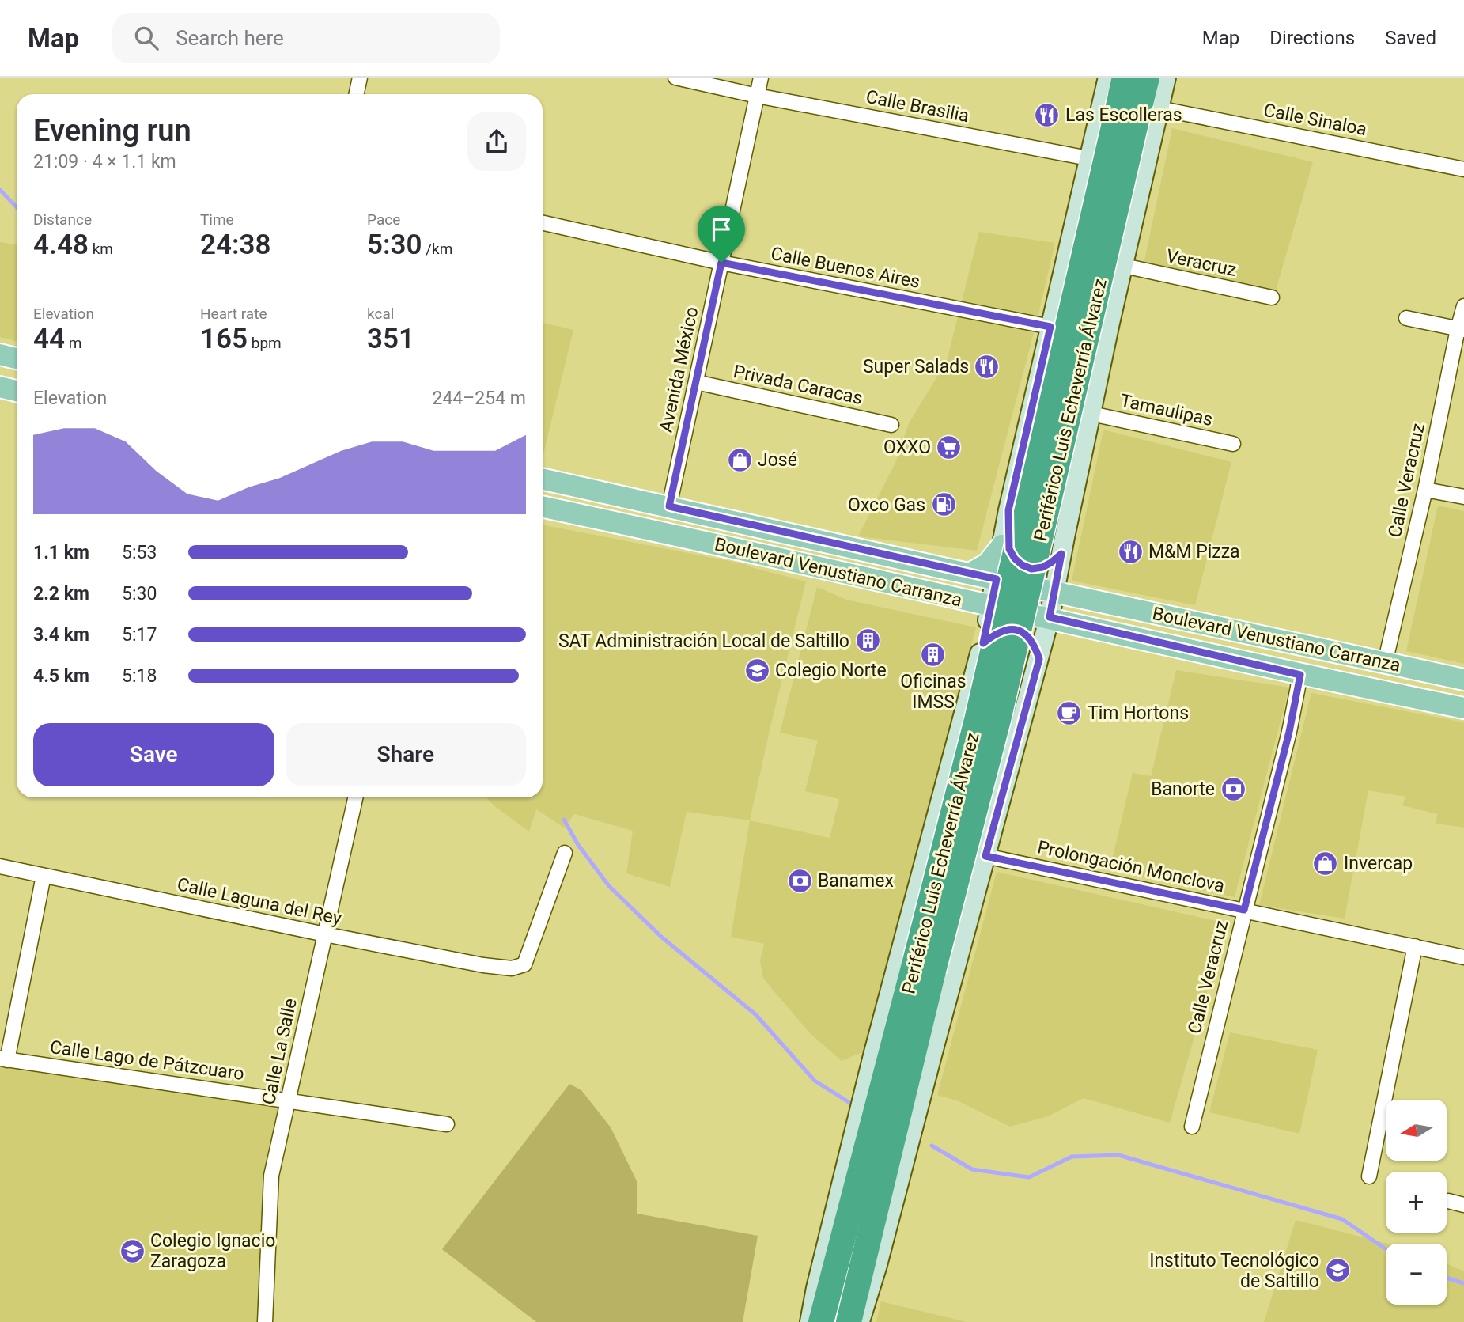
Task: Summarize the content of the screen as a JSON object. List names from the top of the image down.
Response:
{
  "streets": {
    "highway": ["Periférico Luis Echeverría Álvarez"],
    "main road": ["Boulevard Venustiano Carranza"],
    "street": [
      "Calle Brasilia",
      "Calle Sinaloa",
      "Veracruz",
      "Calle Buenos Aires",
      "Avenida México",
      "Privada Caracas",
      "Tamaulipas",
      "Calle Veracruz",
      "Prolongación Monclova",
      "Calle Laguna del Rey",
      "Calle La Salle",
      "Calle Lago de Pátzcuaro"
    ]
  },
  "crossings": [
    ["Calle Brasilia", "Avenida México"],
    ["Calle Brasilia", "Periférico Luis Echeverría Álvarez"],
    ["Calle Sinaloa", "Periférico Luis Echeverría Álvarez"],
    ["Calle Buenos Aires", "Avenida México"],
    ["Calle Buenos Aires", "Periférico Luis Echeverría Álvarez"],
    ["Avenida México", "Privada Caracas"],
    ["Avenida México", "Boulevard Venustiano Carranza"],
    ["Periférico Luis Echeverría Álvarez", "Boulevard Venustiano Carranza"],
    ["Calle Veracruz", "Boulevard Venustiano Carranza"],
    ["Calle Veracruz", "Prolongación Monclova"],
    ["Calle Laguna del Rey", "Calle La Salle"],
    ["Calle La Salle", "Calle Lago de Pátzcuaro"]
  ],
  "places": {
    "restaurant": ["Las Escolleras", "Super Salads", "M&M Pizza"],
    "supermarket": ["OXXO"],
    "shop": ["José", "Invercap"],
    "fuel station": ["Oxco Gas"],
    "building": ["SAT Administración Local de Saltillo", "Oficinas IMSS"],
    "school or university": ["Colegio Norte", "Colegio Ignacio Zaragoza", "Instituto Tecnológico de Saltillo"],
    "cafe": ["Tim Hortons"],
    "bank": ["Banorte", "Banamex"]
  },
  "north": "left",
  "page": {
    "header": "Map",
    "search": "Search here",
    "nav": ["Map", "Directions", "Saved"],
    "heading": ["Evening run", "21:09 · 4 × 1.1 km"],
    "stats": [
      ["Distance", "4.48 km"],
      ["Time", "24:38"],
      ["Pace", "5:30 /km"],
      ["Elevation", "44 m"],
      ["Heart rate", "165 bpm"],
      ["kcal", "351"]
    ],
    "chart": ["Elevation", "244–254 m"],
    "list": [
      {
        "name": "1.1 km",
        "note": "5:53"
      },
      {
        "name": "2.2 km",
        "note": "5:30"
      },
      {
        "name": "3.4 km",
        "note": "5:17"
      },
      {
        "name": "4.5 km",
        "note": "5:18"
      }
    ],
    "buttons": ["Save", "Share"],
    "map_buttons": ["+", "−"]
  }
}
